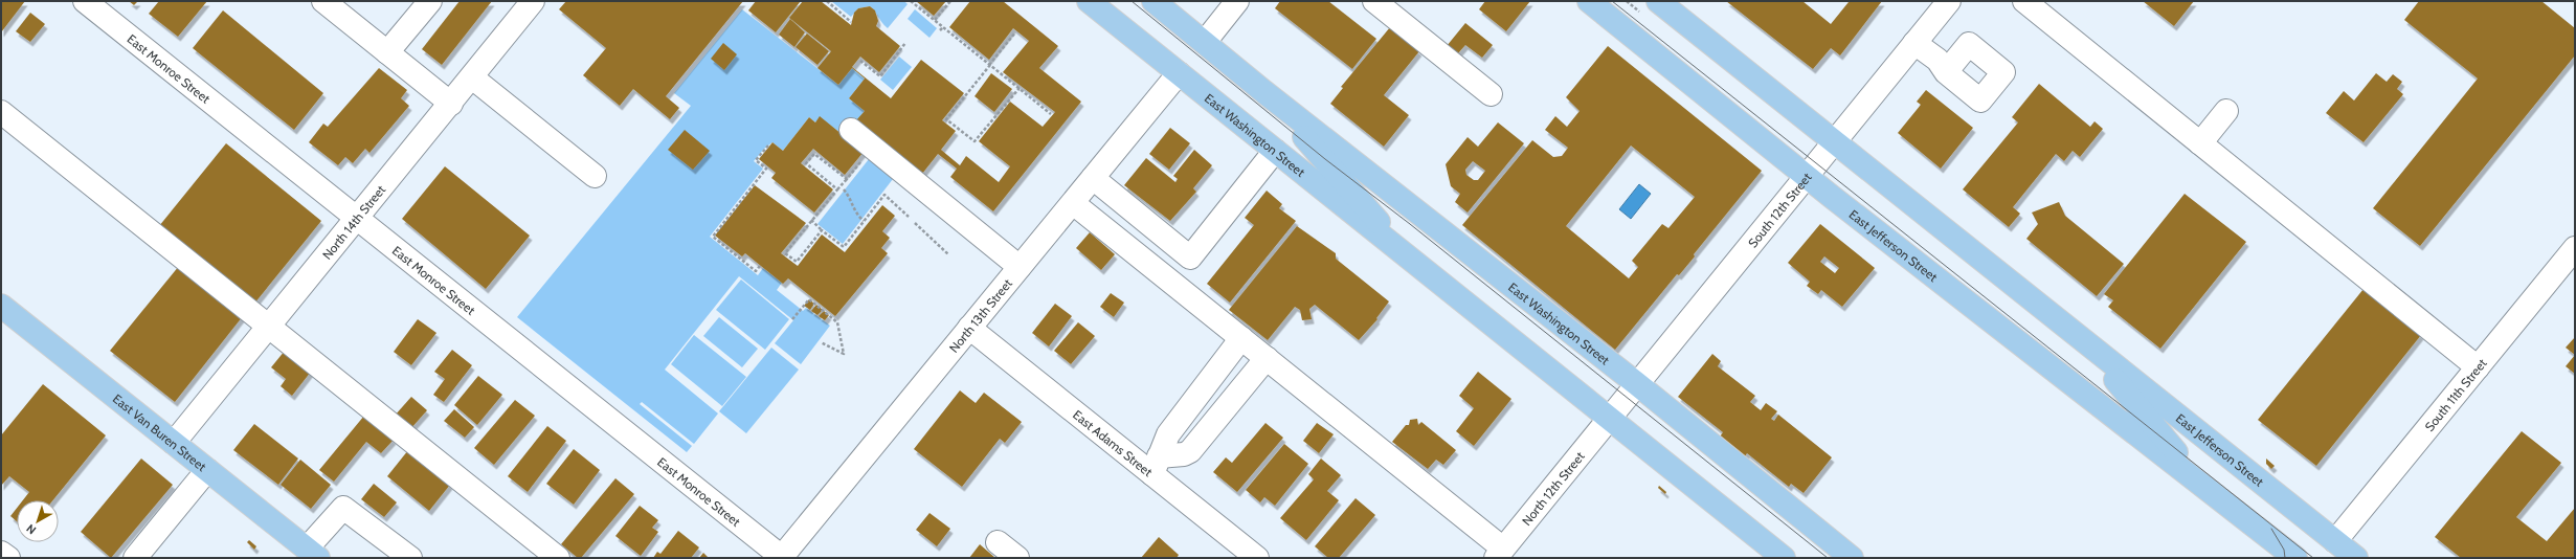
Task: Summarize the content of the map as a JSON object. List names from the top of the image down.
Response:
{
  "streets": {
    "main road": ["East Washington Street", "East Jefferson Street", "East Van Buren Street"],
    "street": [
      "East Monroe Street",
      "South 12th Street",
      "North 14th Street",
      "North 13th Street",
      "South 11th Street",
      "East Adams Street",
      "North 12th Street"
    ]
  },
  "crossings": [
    ["East Monroe Street", "North 14th Street"],
    ["East Monroe Street", "North 13th Street"],
    ["East Washington Street", "South 12th Street"],
    ["East Washington Street", "North 13th Street"],
    ["East Washington Street", "North 12th Street"],
    ["South 12th Street", "East Jefferson Street"],
    ["South 12th Street", "North 12th Street"],
    ["North 14th Street", "East Van Buren Street"],
    ["East Jefferson Street", "South 11th Street"],
    ["North 13th Street", "East Adams Street"]
  ],
  "north": "bottom left"
}
